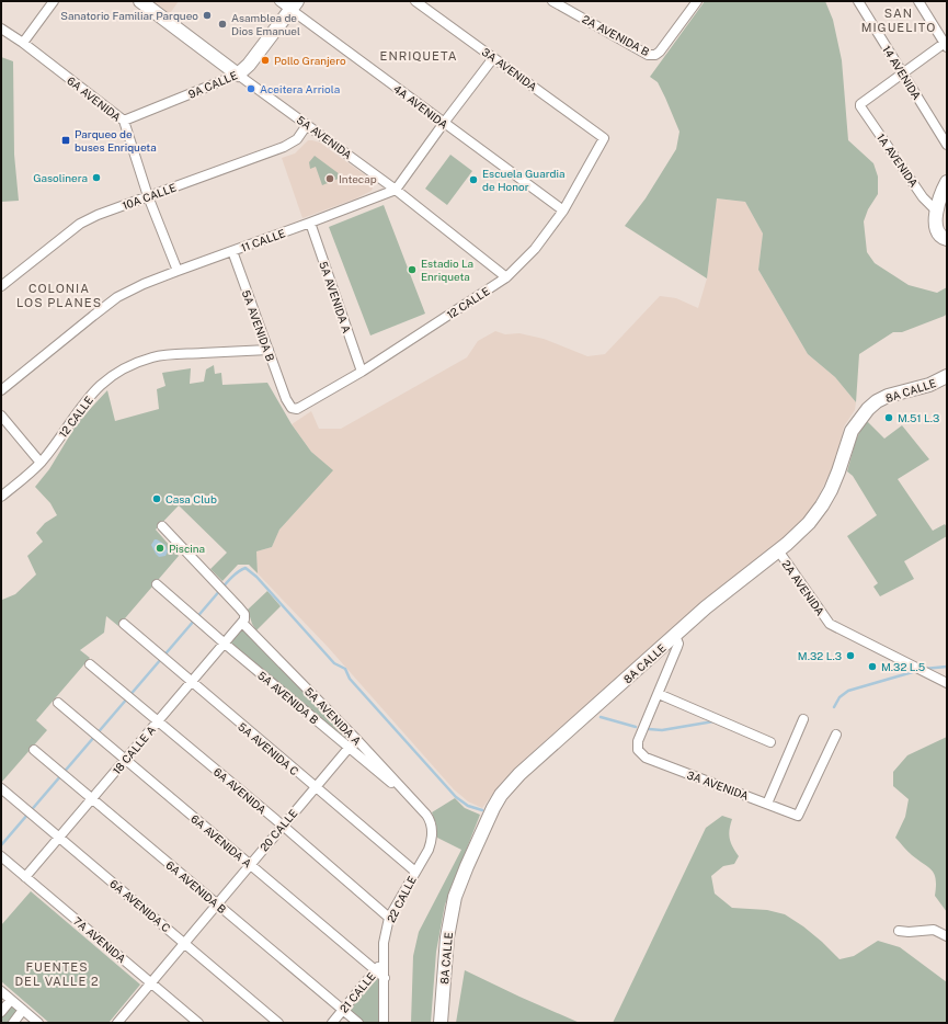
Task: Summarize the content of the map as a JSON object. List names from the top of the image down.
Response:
{
  "streets": {
    "main road": ["9A CALLE", "5A AVENIDA", "8A CALLE"],
    "street": [
      "2A AVENIDA B",
      "3A AVENIDA",
      "14 AVENIDA",
      "6A AVENIDA",
      "4A AVENIDA",
      "1A AVENIDA",
      "10A CALLE",
      "11 CALLE",
      "5A AVENIDA A",
      "12 CALLE",
      "5A AVENIDA B",
      "2A AVENIDA",
      "5A AVENIDA C",
      "18 CALLE A",
      "20 CALLE",
      "6A AVENIDA A",
      "6A AVENIDA B",
      "22 CALLE",
      "6A AVENIDA C",
      "7A AVENIDA",
      "21 CALLE"
    ]
  },
  "crossings": [
    ["3A AVENIDA", "12 CALLE"],
    ["14 AVENIDA", "1A AVENIDA"],
    ["9A CALLE", "6A AVENIDA"],
    ["9A CALLE", "4A AVENIDA"],
    ["9A CALLE", "5A AVENIDA"],
    ["6A AVENIDA", "10A CALLE"],
    ["6A AVENIDA", "11 CALLE"],
    ["6A AVENIDA", "18 CALLE A"],
    ["6A AVENIDA", "20 CALLE"],
    ["6A AVENIDA", "22 CALLE"],
    ["4A AVENIDA", "12 CALLE"],
    ["5A AVENIDA", "10A CALLE"],
    ["5A AVENIDA", "11 CALLE"],
    ["5A AVENIDA", "12 CALLE"],
    ["11 CALLE", "5A AVENIDA A"],
    ["11 CALLE", "5A AVENIDA B"],
    ["5A AVENIDA A", "12 CALLE"],
    ["5A AVENIDA A", "5A AVENIDA B"],
    ["5A AVENIDA A", "18 CALLE A"],
    ["5A AVENIDA A", "20 CALLE"],
    ["5A AVENIDA A", "22 CALLE"],
    ["12 CALLE", "5A AVENIDA B"],
    ["5A AVENIDA B", "18 CALLE A"],
    ["5A AVENIDA B", "20 CALLE"],
    ["5A AVENIDA B", "22 CALLE"],
    ["8A CALLE", "2A AVENIDA"],
    ["5A AVENIDA C", "18 CALLE A"],
    ["5A AVENIDA C", "20 CALLE"],
    ["5A AVENIDA C", "22 CALLE"],
    ["18 CALLE A", "6A AVENIDA A"],
    ["18 CALLE A", "6A AVENIDA B"],
    ["18 CALLE A", "6A AVENIDA C"],
    ["18 CALLE A", "7A AVENIDA"],
    ["20 CALLE", "6A AVENIDA A"],
    ["20 CALLE", "6A AVENIDA B"],
    ["20 CALLE", "6A AVENIDA C"],
    ["20 CALLE", "7A AVENIDA"],
    ["6A AVENIDA A", "22 CALLE"],
    ["6A AVENIDA A", "21 CALLE"],
    ["6A AVENIDA B", "21 CALLE"],
    ["22 CALLE", "21 CALLE"]
  ],
  "districts": [
    "SAN MIGUELITO",
    "ENRIQUETA",
    "COLONIA LOS PLANES",
    "FUENTES DEL VALLE 2"
  ],
  "places": {
    "other": [
      "Sanatorio Familiar Parqueo",
      "Asamblea de Dios Emanuel",
      "Pollo Granjero",
      "Aceitera Arriola",
      "Gasolinera",
      "Intecap",
      "Escuela Guardia de Honor",
      "Estadio La Enriqueta",
      "M.51 L.3",
      "Casa Club",
      "Piscina",
      "M.32 L.3",
      "M.32 L.5"
    ],
    "transit": ["Parqueo de buses Enriqueta"]
  }
}
